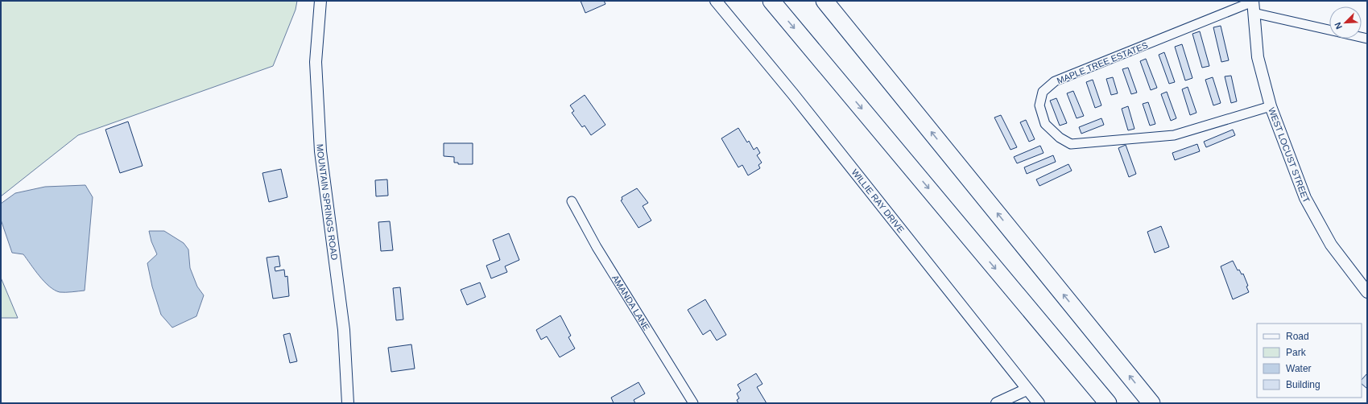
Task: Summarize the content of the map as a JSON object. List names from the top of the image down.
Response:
{
  "streets": {
    "street": [
      "MAPLE TREE ESTATES",
      "WEST LOCUST STREET",
      "WILLIE RAY DRIVE",
      "MOUNTAIN SPRINGS ROAD",
      "AMANDA LANE"
    ]
  },
  "crossings": [
    ["MAPLE TREE ESTATES", "WEST LOCUST STREET"]
  ],
  "legend": [
    "Road",
    "Park",
    "Water",
    "Building"
  ],
  "north": "bottom left"
}
